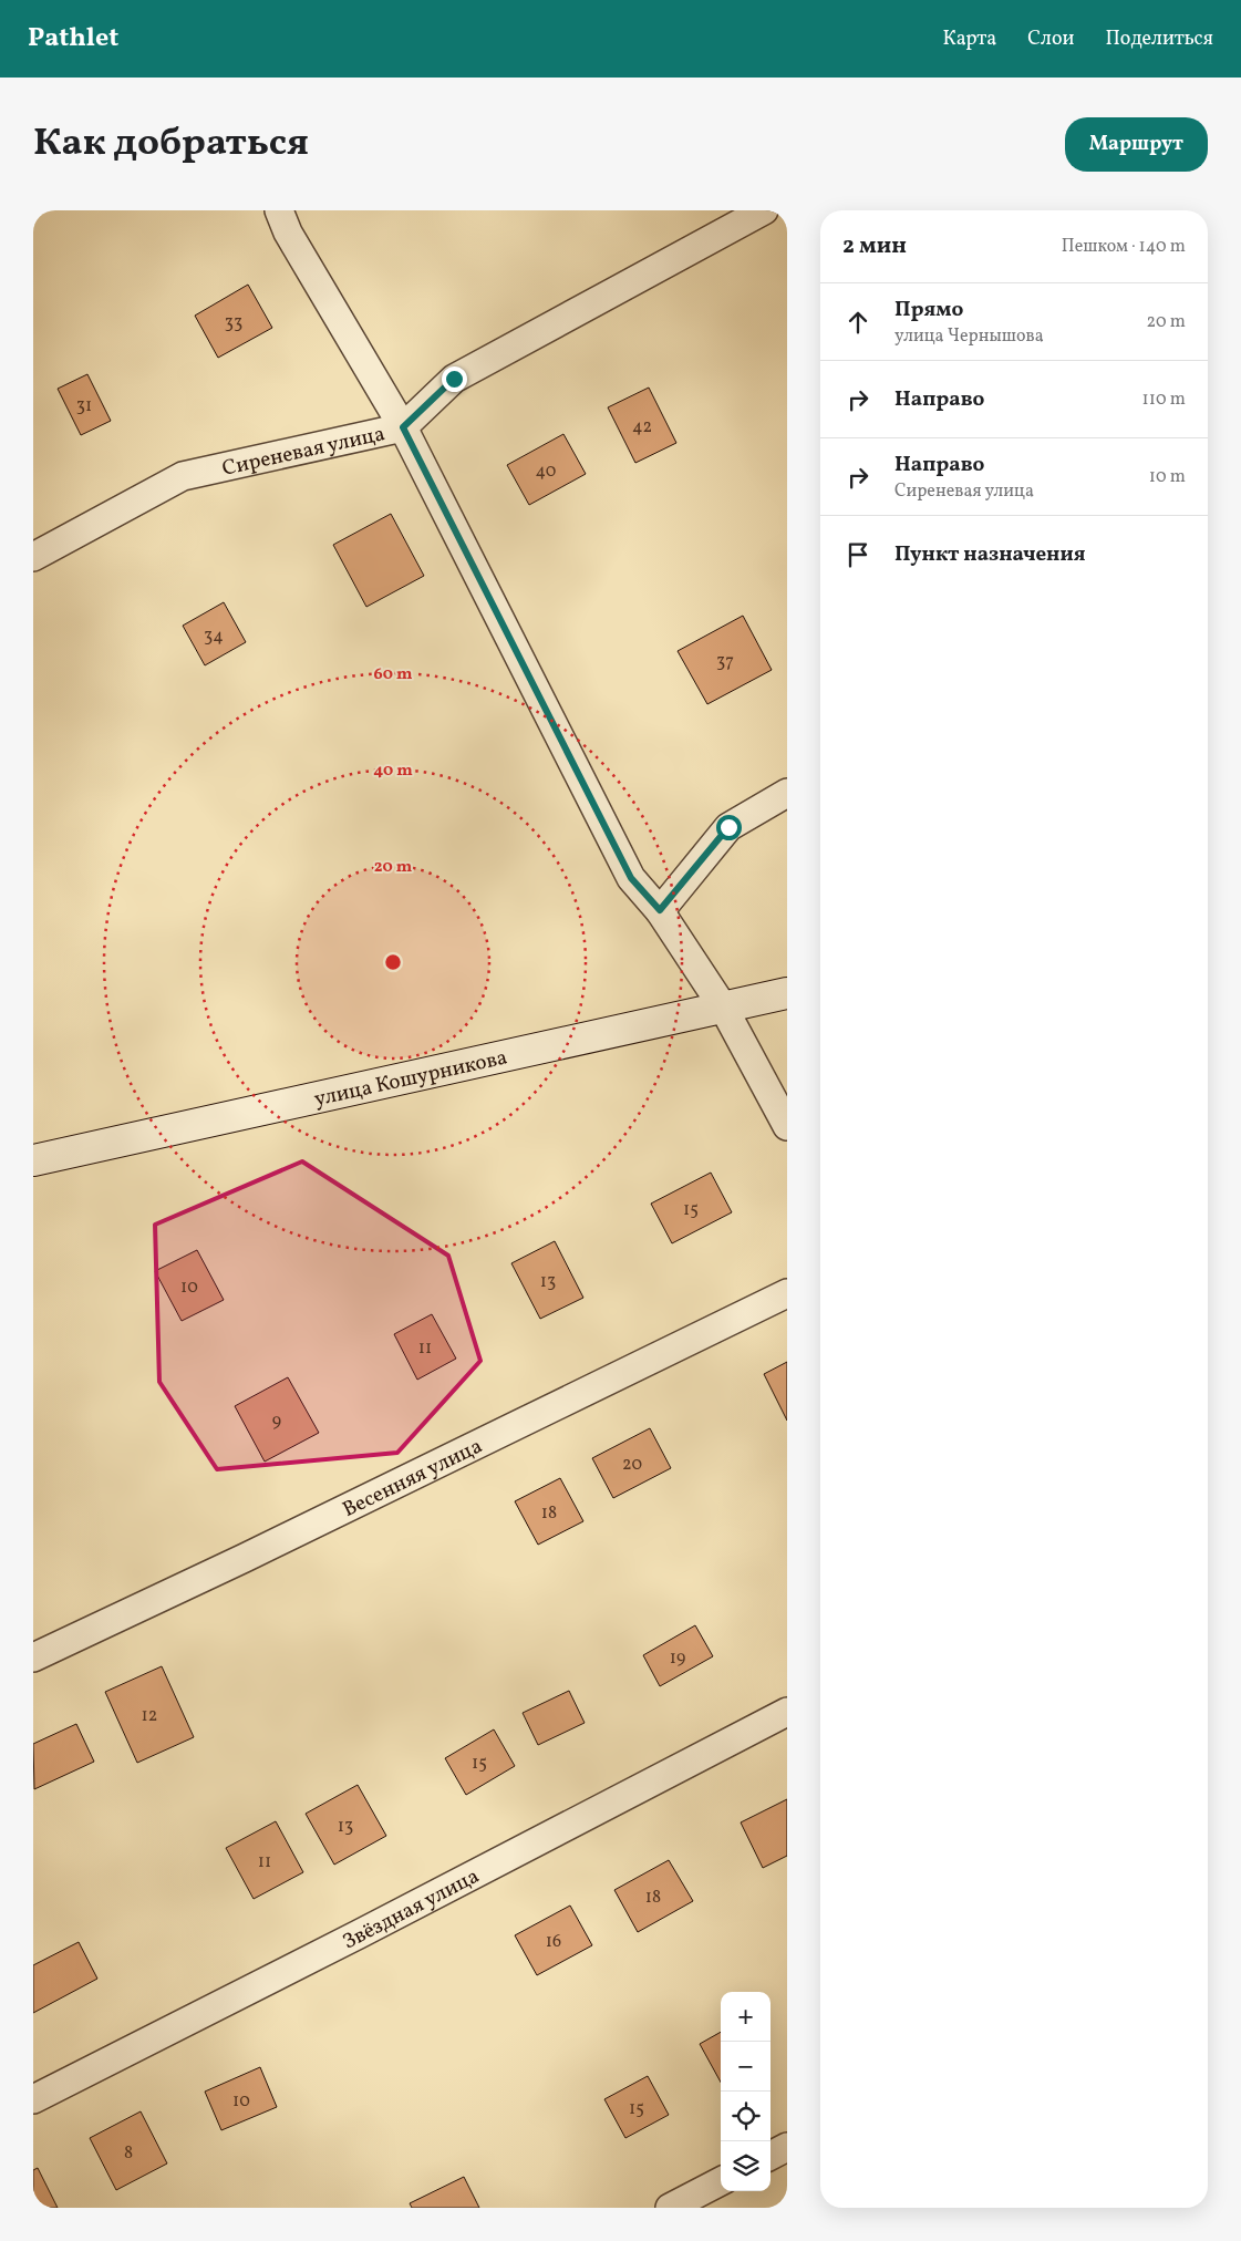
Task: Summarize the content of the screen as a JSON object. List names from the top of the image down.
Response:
{
  "streets": {
    "main road": ["улица Кошурникова"],
    "street": ["Сиреневая улица", "Весенняя улица", "Звёздная улица"]
  },
  "house_numbers": [
    "33",
    "31",
    "42",
    "40",
    "34",
    "37",
    "15",
    "13",
    "10",
    "11",
    "9",
    "20",
    "18",
    "19",
    "12",
    "15",
    "13",
    "11",
    "18",
    "16",
    "10",
    "15",
    "8"
  ],
  "page": {
    "header": "Pathlet",
    "nav": ["Карта", "Слои", "Поделиться"],
    "title": "Как добраться",
    "buttons": "Маршрут",
    "heading": ["2 мин", "Пешком · 140 m"],
    "list": [
      ["Прямо", "улица Чернышова", "20 m"],
      ["Направо", "110 m"],
      ["Направо", "Сиреневая улица", "10 m"],
      "Пункт назначения"
    ],
    "map_buttons": ["+", "−"]
  },
  "rings": ["60 m", "40 m", "20 m"]
}
